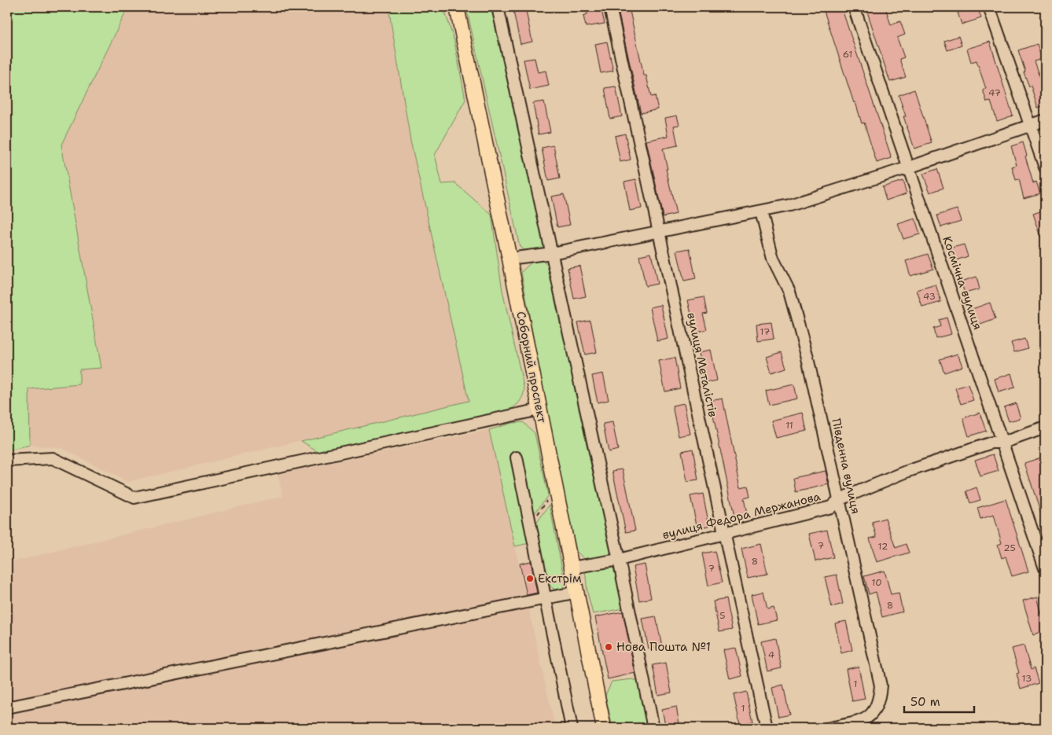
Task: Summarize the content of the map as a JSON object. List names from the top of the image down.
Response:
{
  "streets": {
    "main road": ["Соборний проспект"],
    "street": [
      "Космічна вулиця",
      "вулиця Металістів",
      "Південна вулиця",
      "вулиця Федора Мержанова"
    ]
  },
  "crossings": [
    ["Космічна вулиця", "вулиця Федора Мержанова"],
    ["вулиця Металістів", "вулиця Федора Мержанова"],
    ["Соборний проспект", "вулиця Федора Мержанова"],
    ["Південна вулиця", "вулиця Федора Мержанова"]
  ],
  "places": ["Екстрім", "Нова Пошта №1"],
  "house_numbers": [
    "61",
    "47",
    "43",
    "17",
    "11",
    "7",
    "12",
    "25",
    "8",
    "7",
    "10",
    "8",
    "5",
    "4",
    "13",
    "1",
    "1"
  ],
  "scale_bar": "50 m"
}
